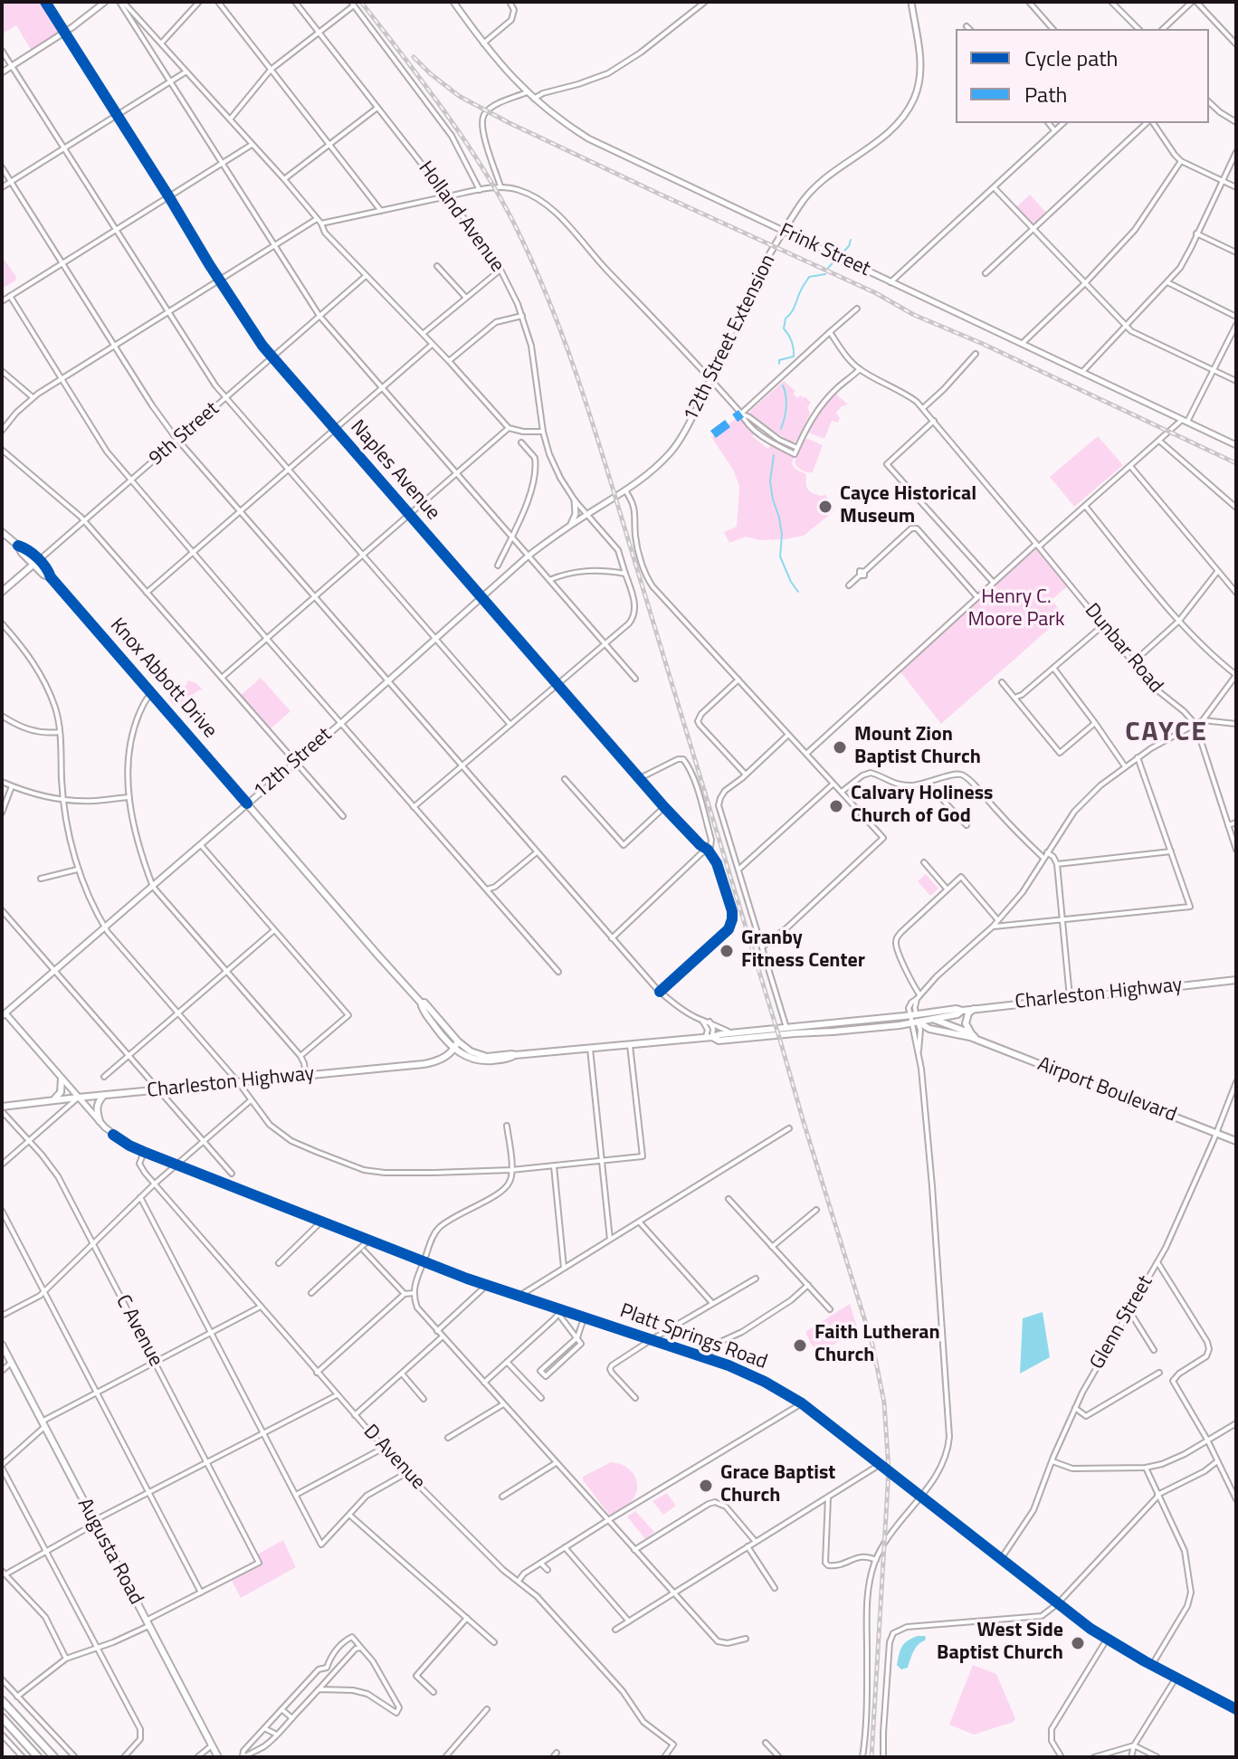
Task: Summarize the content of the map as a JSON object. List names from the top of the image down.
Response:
{
  "streets": {
    "main road": [
      "Frink Street",
      "12th Street Extension",
      "9th Street",
      "Knox Abbott Drive",
      "12th Street",
      "Charleston Highway",
      "Airport Boulevard",
      "Platt Springs Road",
      "Augusta Road"
    ],
    "street": [
      "Holland Avenue",
      "Naples Avenue",
      "Dunbar Road",
      "Glenn Street",
      "C Avenue",
      "D Avenue"
    ]
  },
  "crossings": [
    ["Holland Avenue", "12th Street Extension"],
    ["Holland Avenue", "12th Street"],
    ["Frink Street", "12th Street Extension"],
    ["12th Street Extension", "12th Street"],
    ["9th Street", "Naples Avenue"],
    ["9th Street", "Knox Abbott Drive"],
    ["Naples Avenue", "12th Street"],
    ["Knox Abbott Drive", "12th Street"],
    ["Knox Abbott Drive", "Charleston Highway"],
    ["Charleston Highway", "Airport Boulevard"],
    ["Charleston Highway", "C Avenue"],
    ["Airport Boulevard", "Glenn Street"],
    ["Glenn Street", "Platt Springs Road"],
    ["Platt Springs Road", "D Avenue"]
  ],
  "districts": ["CAYCE"],
  "parks": ["Henry C. Moore Park"],
  "places": [
    "Cayce Historical Museum",
    "Mount Zion Baptist Church",
    "Calvary Holiness Church of God",
    "Granby Fitness Center",
    "Faith Lutheran Church",
    "Grace Baptist Church",
    "West Side Baptist Church"
  ],
  "legend": ["Cycle path", "Path"]
}
